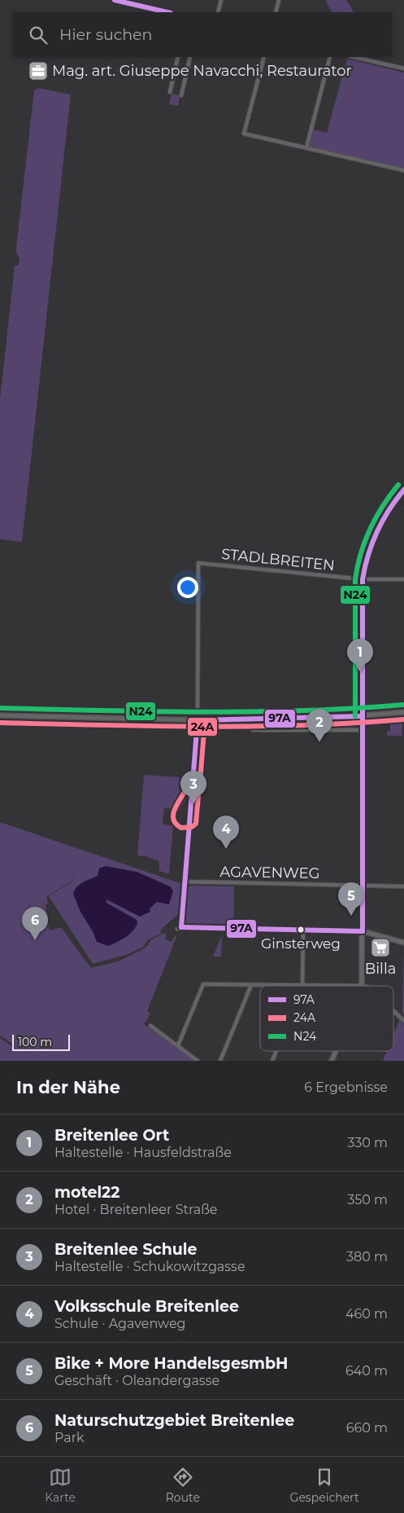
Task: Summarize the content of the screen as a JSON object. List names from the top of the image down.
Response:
{
  "streets": {
    "street": ["STADLBREITEN", "AGAVENWEG"]
  },
  "places": {
    "office": ["Mag. art. Giuseppe Navacchi, Restaurator"],
    "other": ["Ginsterweg"],
    "supermarket": ["Billa"]
  },
  "lines": ["transit line 97A", "transit line N24", "transit line 24A"],
  "legend": ["97A", "24A", "N24"],
  "scale_bar": "100 m",
  "page": {
    "search": "Hier suchen",
    "pins": [
      "1",
      "2",
      "3",
      "4",
      "5",
      "6"
    ],
    "scale": "100 m",
    "heading": ["In der Nähe", "6 Ergebnisse"],
    "list": [
      {
        "mark": "1",
        "name": "Breitenlee Ort",
        "note": "Haltestelle · Hausfeldstraße",
        "value": "330 m"
      },
      {
        "mark": "2",
        "name": "motel22",
        "note": "Hotel · Breitenleer Straße",
        "value": "350 m"
      },
      {
        "mark": "3",
        "name": "Breitenlee Schule",
        "note": "Haltestelle · Schukowitzgasse",
        "value": "380 m"
      },
      {
        "mark": "4",
        "name": "Volksschule Breitenlee",
        "note": "Schule · Agavenweg",
        "value": "460 m"
      },
      {
        "mark": "5",
        "name": "Bike + More HandelsgesmbH",
        "note": "Geschäft · Oleandergasse",
        "value": "640 m"
      },
      {
        "mark": "6",
        "name": "Naturschutzgebiet Breitenlee",
        "note": "Park",
        "value": "660 m"
      }
    ],
    "nav": ["Karte", "Route", "Gespeichert"]
  }
}
